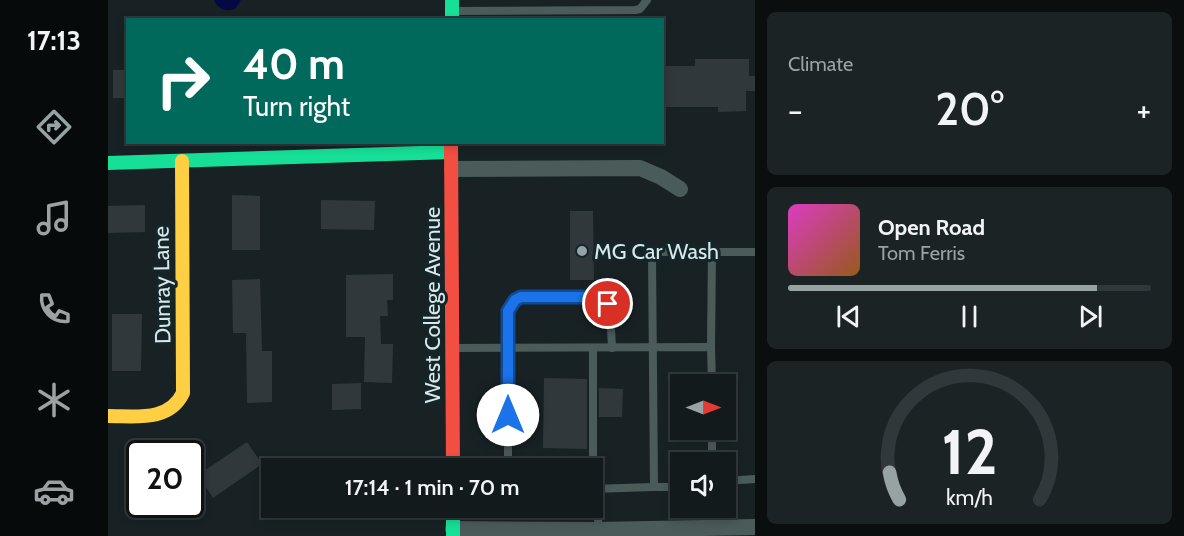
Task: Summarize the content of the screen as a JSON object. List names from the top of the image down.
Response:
{
  "streets": {
    "street": ["Dunray Lane", "West College Avenue"]
  },
  "places": ["MG Car Wash"],
  "north": "right",
  "page": {
    "tabs": "17:13",
    "tile": "Climate",
    "turn": ["40 m", "Turn right"],
    "heat": ["−", "20°", "+"],
    "song": ["Open Road", "Tom Ferris"],
    "limit": "20",
    "trip": "17:14 · 1 min · 70 m",
    "gauge": ["12", "km/h"]
  }
}
